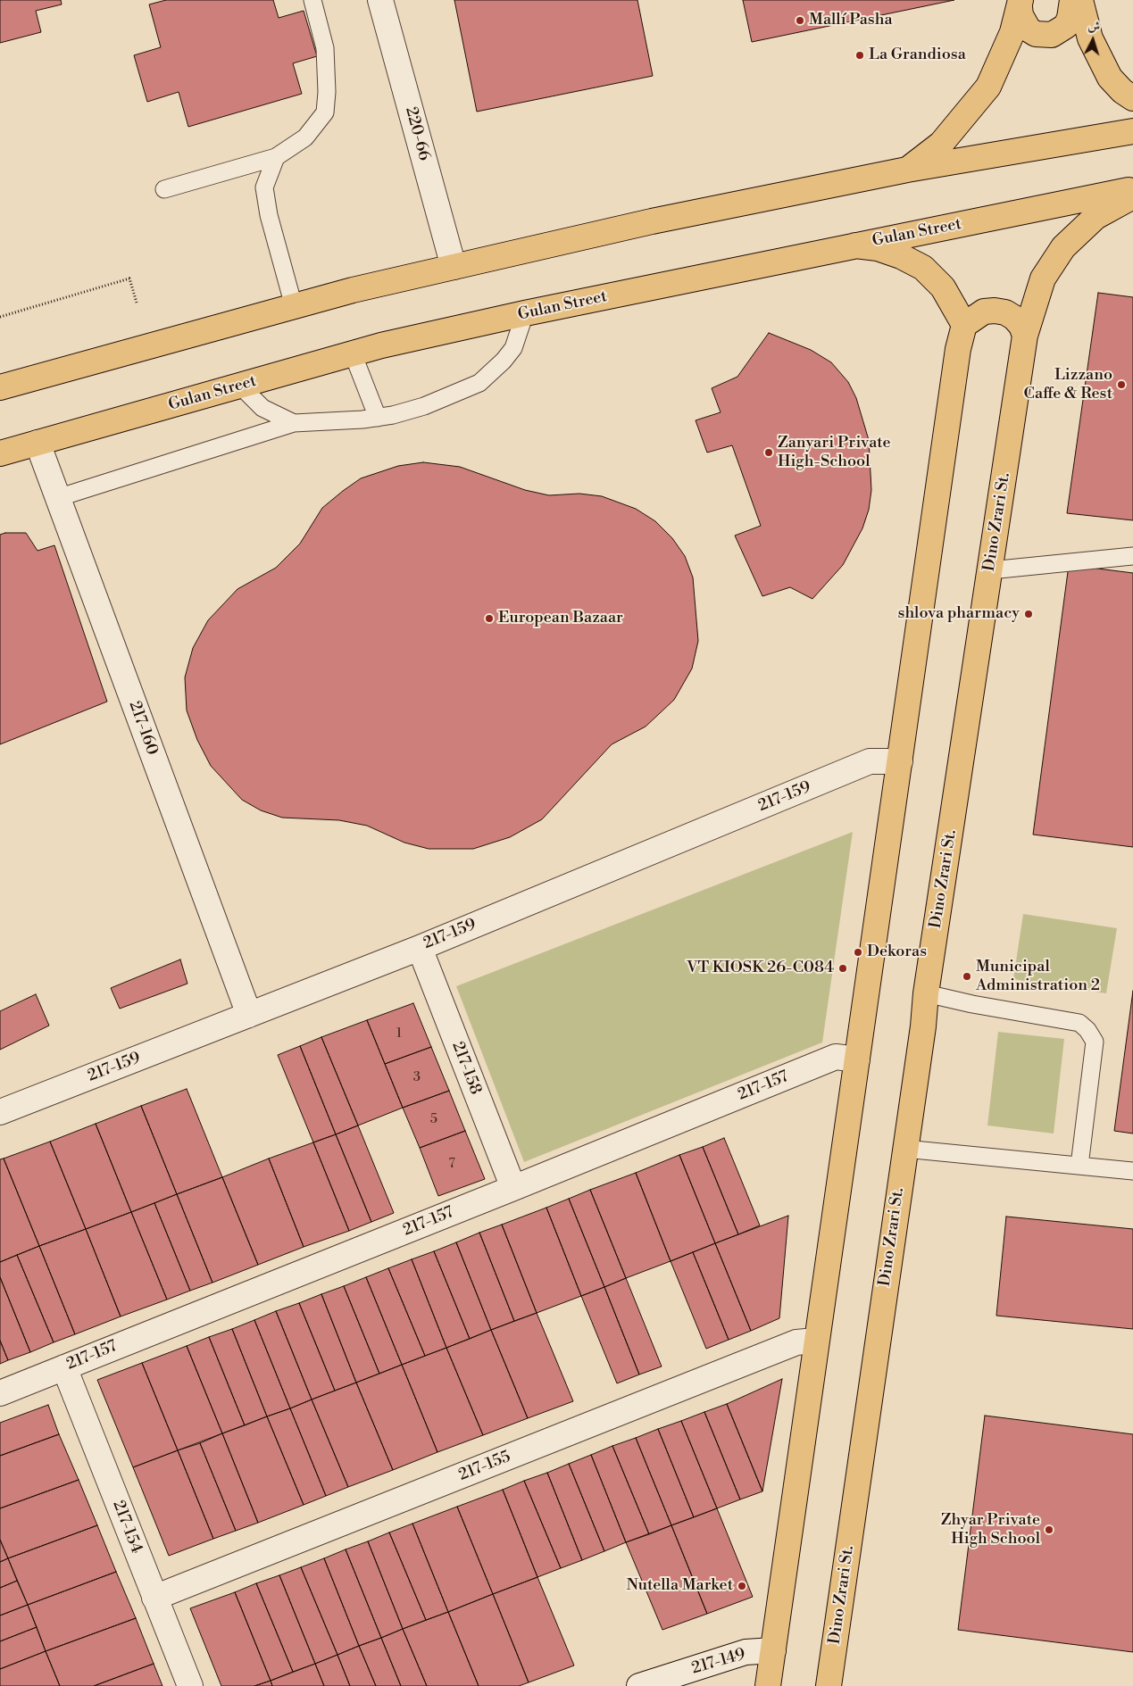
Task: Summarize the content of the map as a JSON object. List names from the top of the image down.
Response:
{
  "streets": {
    "main road": ["Gulan Street", "Dino Zrari St."],
    "street": [
      "220-66",
      "217-160",
      "217-159",
      "217-158",
      "217-157",
      "217-155",
      "217-154",
      "217-149"
    ]
  },
  "crossings": [
    ["Gulan Street", "217-160"],
    ["217-160", "217-159"],
    ["217-159", "217-158"],
    ["217-158", "217-157"],
    ["217-157", "217-154"],
    ["217-155", "217-154"]
  ],
  "places": [
    "Mallí Pasha",
    "La Grandiosa",
    "Lizzano Caffe & Rest",
    "Zanyari Private High-School",
    "shlova pharmacy",
    "European Bazaar",
    "Dekoras",
    "VT KIOSK 26-C084",
    "Municipal Administration 2",
    "Zhyar Private High School",
    "Nutella Market"
  ],
  "house_numbers": [
    "1",
    "3",
    "5",
    "7"
  ],
  "north": "top"
}
